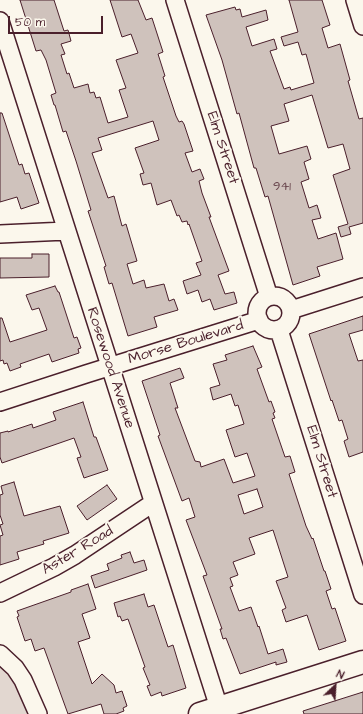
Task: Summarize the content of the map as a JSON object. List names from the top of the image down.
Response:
{
  "streets": {
    "street": [
      "Elm Street",
      "Morse Boulevard",
      "Rosewood Avenue",
      "Aster Road"
    ]
  },
  "crossings": [
    ["Elm Street", "Morse Boulevard"],
    ["Morse Boulevard", "Rosewood Avenue"],
    ["Rosewood Avenue", "Aster Road"]
  ],
  "house_numbers": ["941"],
  "scale_bar": "50 m",
  "north": "top right"
}
